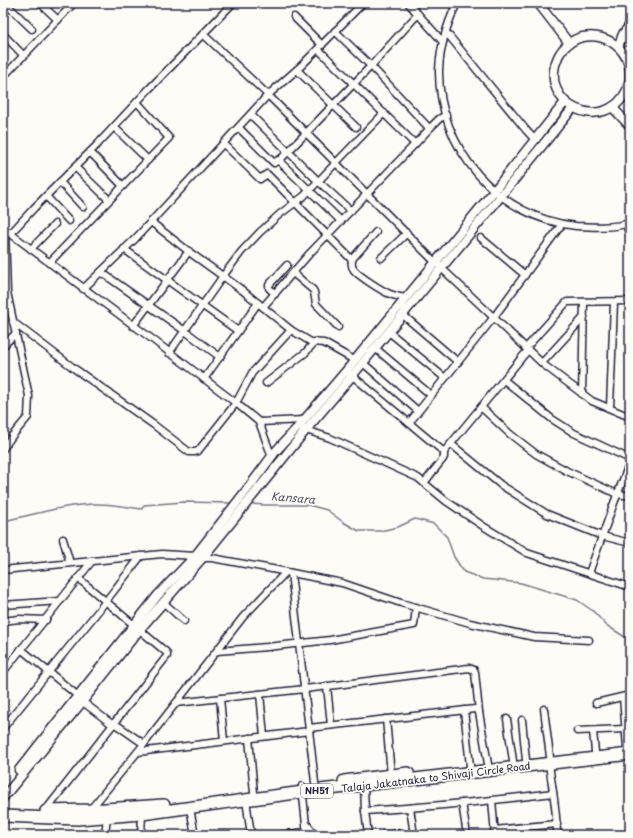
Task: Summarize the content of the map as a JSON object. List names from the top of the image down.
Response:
{
  "streets": {
    "highway": ["Talaja Jakatnaka to Shivaji Circle Road", "NH51"]
  },
  "water": ["Kansara"]
}
